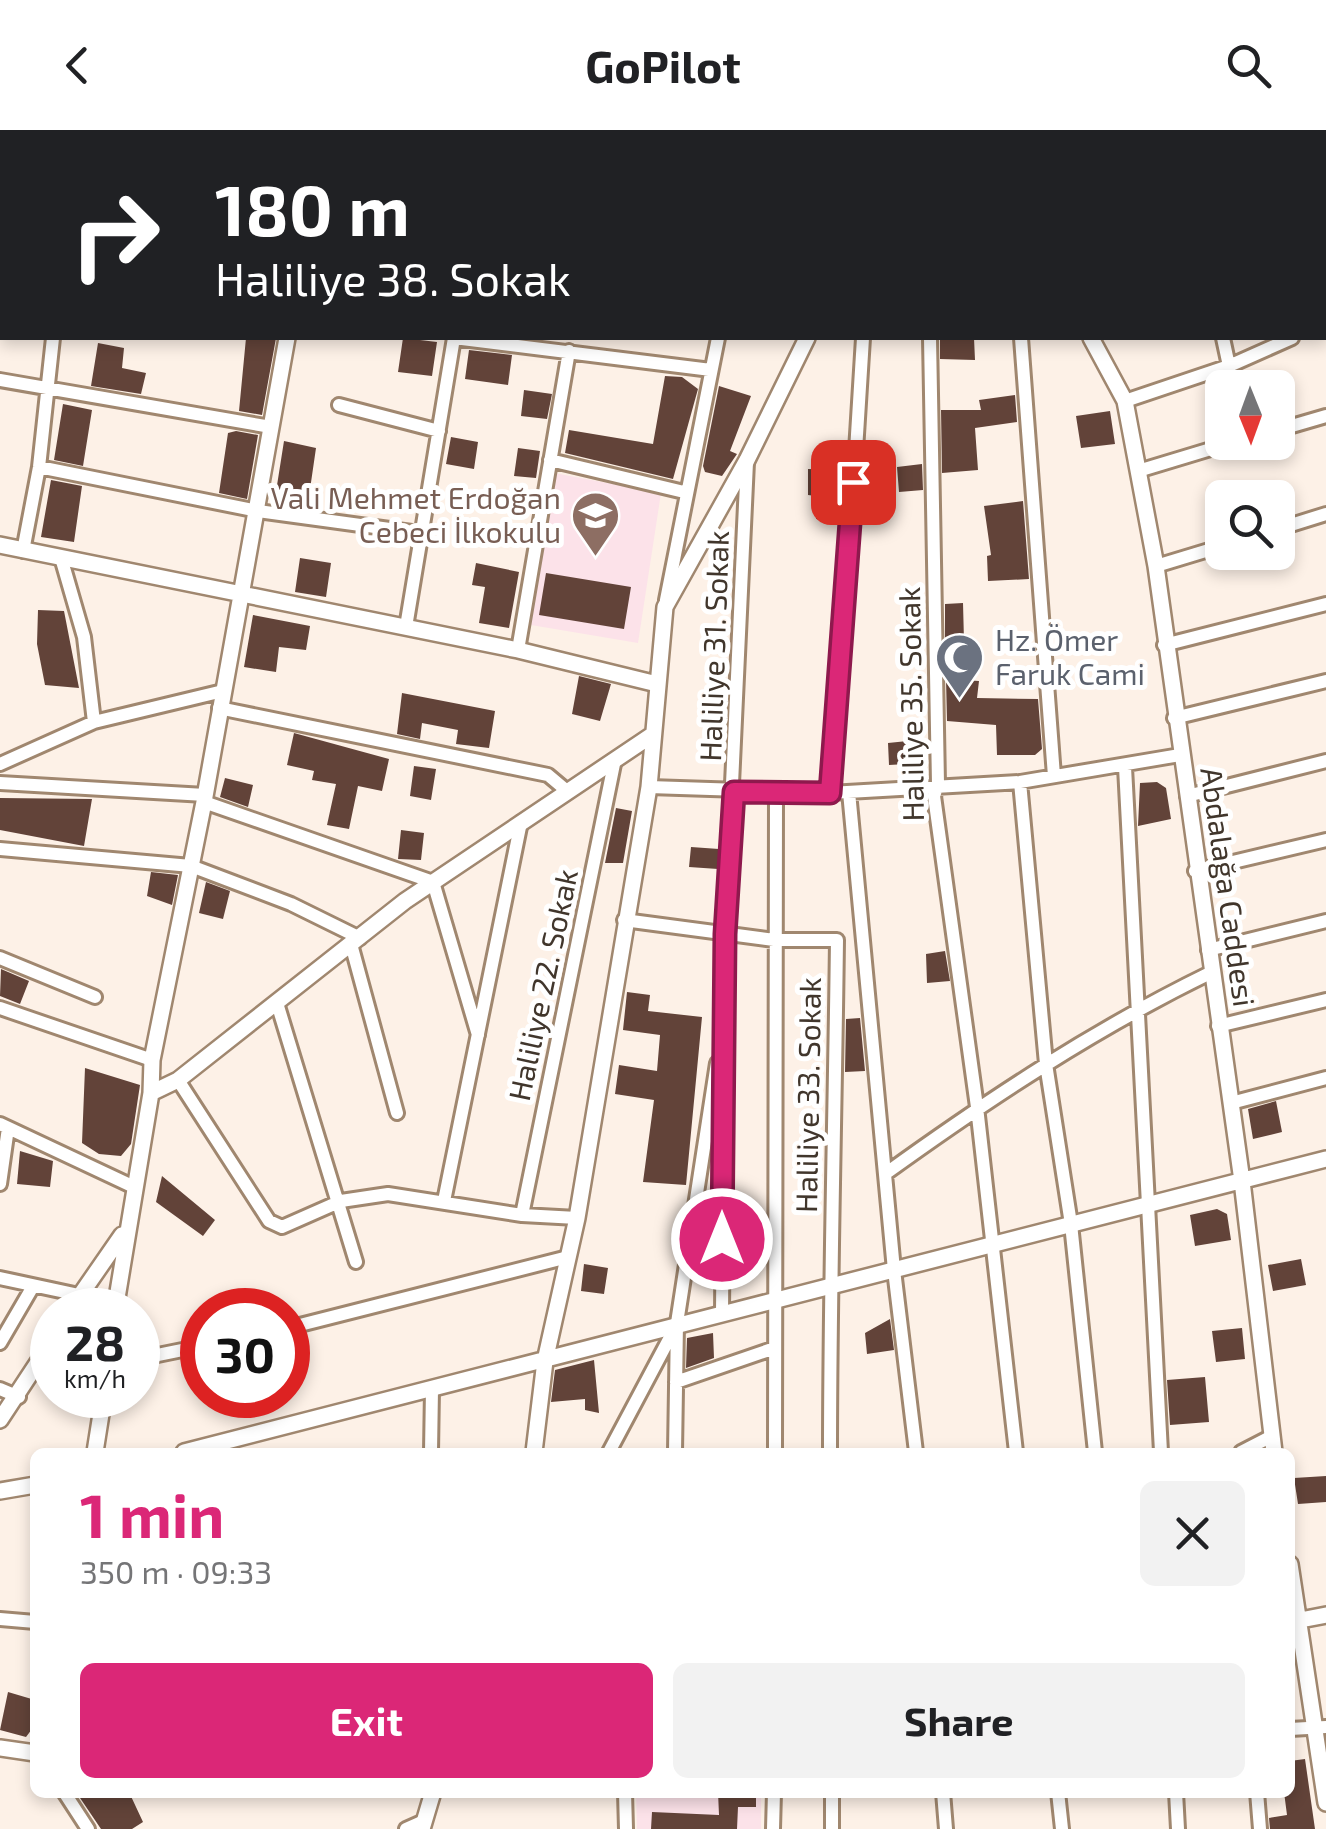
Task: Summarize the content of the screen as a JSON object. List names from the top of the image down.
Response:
{
  "streets": {
    "street": [
      "Haliliye 31. Sokak",
      "Haliliye 35. Sokak",
      "Abdalağa Caddesi",
      "Haliliye 22. Sokak",
      "Haliliye 33. Sokak"
    ]
  },
  "crossings": [
    ["Haliliye 31. Sokak", "Haliliye 33. Sokak"]
  ],
  "places": {
    "school or university": ["Vali Mehmet Erdoğan Cebeci İlkokulu"],
    "mosque": ["Hz. Ömer Faruk Cami"]
  },
  "north": "bottom",
  "page": {
    "header": "GoPilot",
    "turn": ["180 m", "Haliliye 38. Sokak"],
    "speed": "28 km/h",
    "limit": "30",
    "heading": ["1 min", "350 m · 09:33"],
    "buttons": ["Exit", "Share"]
  }
}
